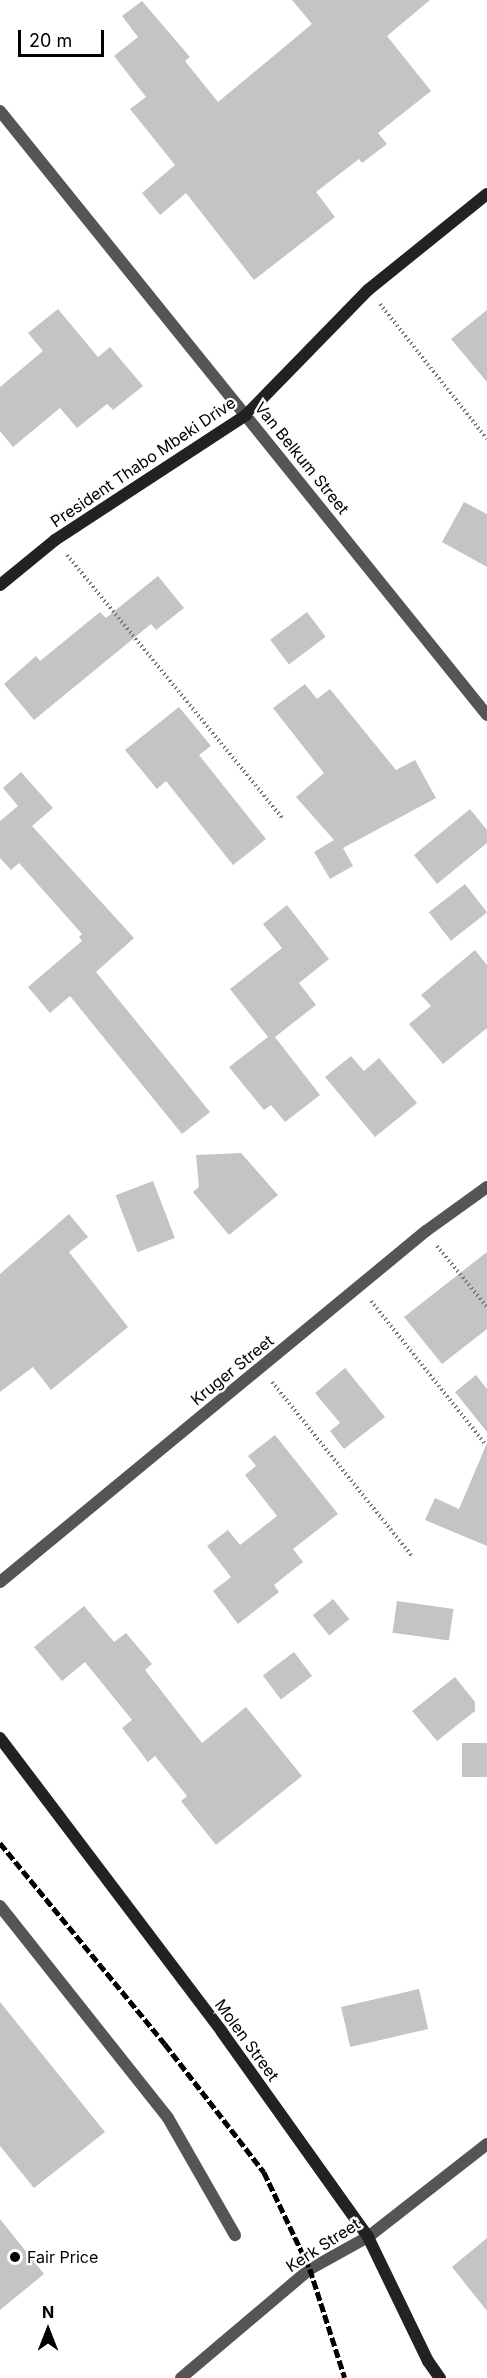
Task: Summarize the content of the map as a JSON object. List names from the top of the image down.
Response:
{
  "streets": {
    "street": [
      "Van Belkum Street",
      "President Thabo Mbeki Drive",
      "Kruger Street",
      "Molen Street",
      "Kerk Street"
    ]
  },
  "crossings": [
    ["Van Belkum Street", "President Thabo Mbeki Drive"],
    ["Molen Street", "Kerk Street"]
  ],
  "places": ["Fair Price"],
  "scale_bar": "20 m",
  "north": "top"
}
